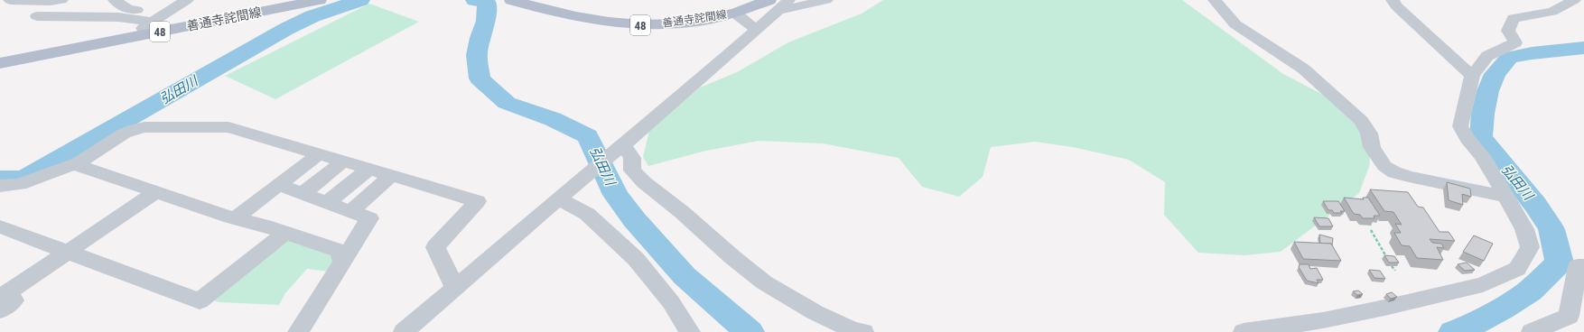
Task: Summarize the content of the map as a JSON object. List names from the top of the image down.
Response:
{
  "streets": {
    "main road": ["善通寺詫間線", "48"]
  },
  "water": ["弘田川"]
}
